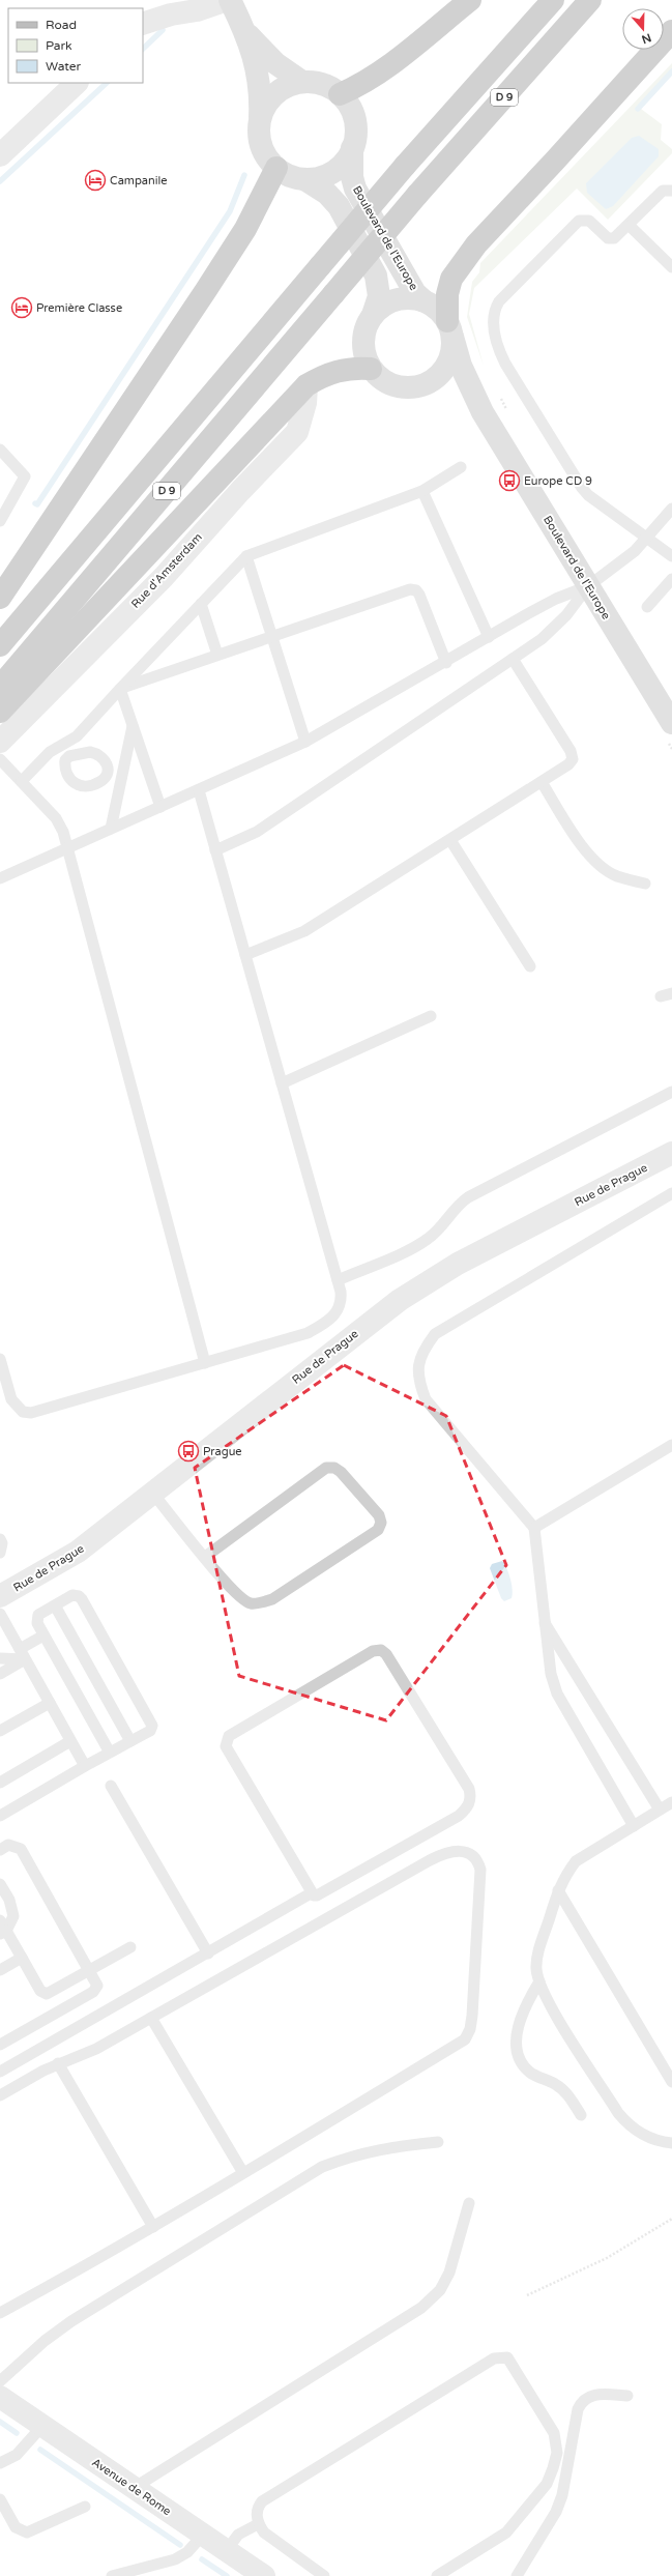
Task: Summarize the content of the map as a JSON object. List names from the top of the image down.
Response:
{
  "streets": {
    "highway": ["D 9"],
    "street": [
      "Boulevard de l'Europe",
      "Rue d'Amsterdam",
      "Rue de Prague",
      "Avenue de Rome"
    ]
  },
  "places": {
    "hotel": ["Campanile", "Première Classe"],
    "bus stop": ["Europe CD 9", "Prague"]
  },
  "legend": ["Road", "Park", "Water"],
  "north": "bottom"
}
